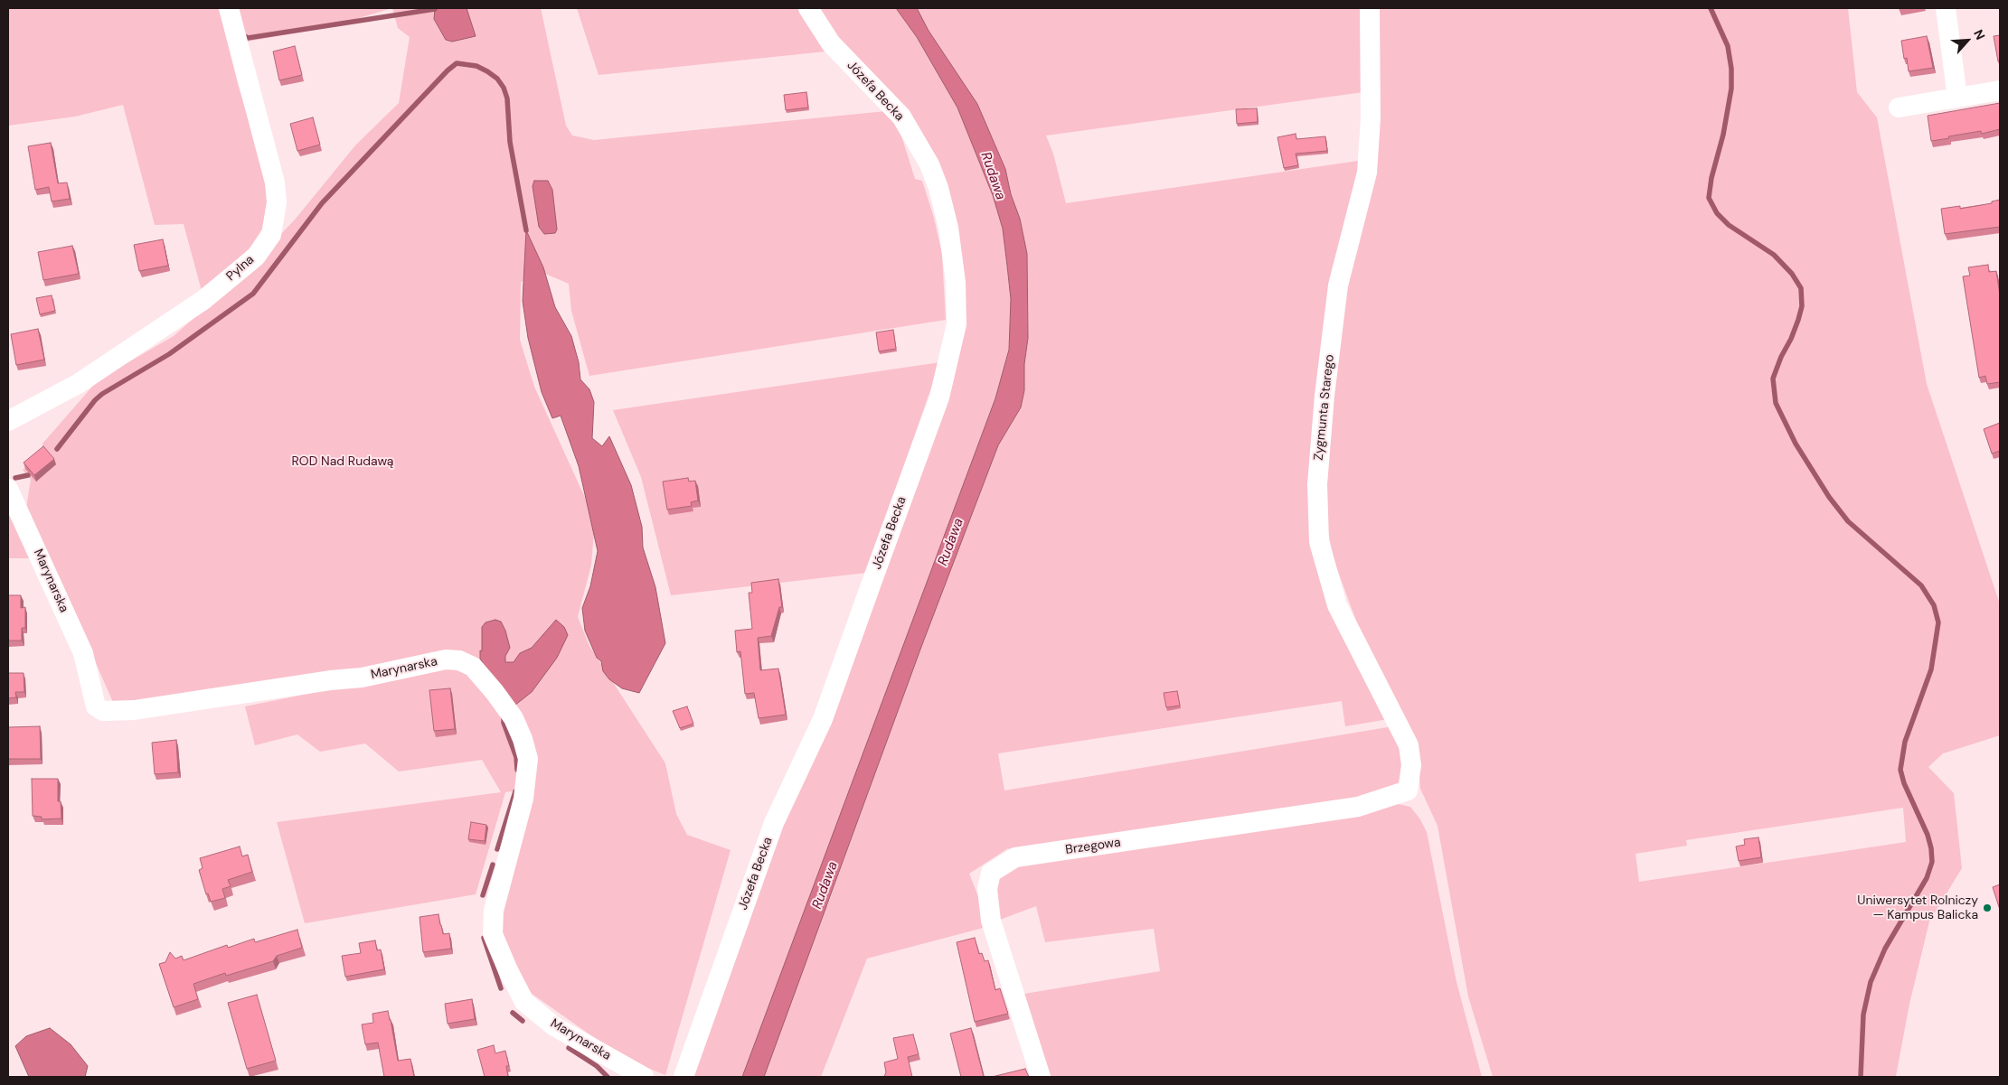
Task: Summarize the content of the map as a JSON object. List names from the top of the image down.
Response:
{
  "streets": {
    "street": [
      "Józefa Becka",
      "Pylna",
      "Zygmunta Starego",
      "Marynarska",
      "Brzegowa"
    ]
  },
  "crossings": [
    ["Zygmunta Starego", "Brzegowa"]
  ],
  "water": ["Rudawa"],
  "parks": ["ROD Nad Rudawą"],
  "places": ["Uniwersytet Rolniczy — Kampus Balicka"],
  "north": "top right"
}
